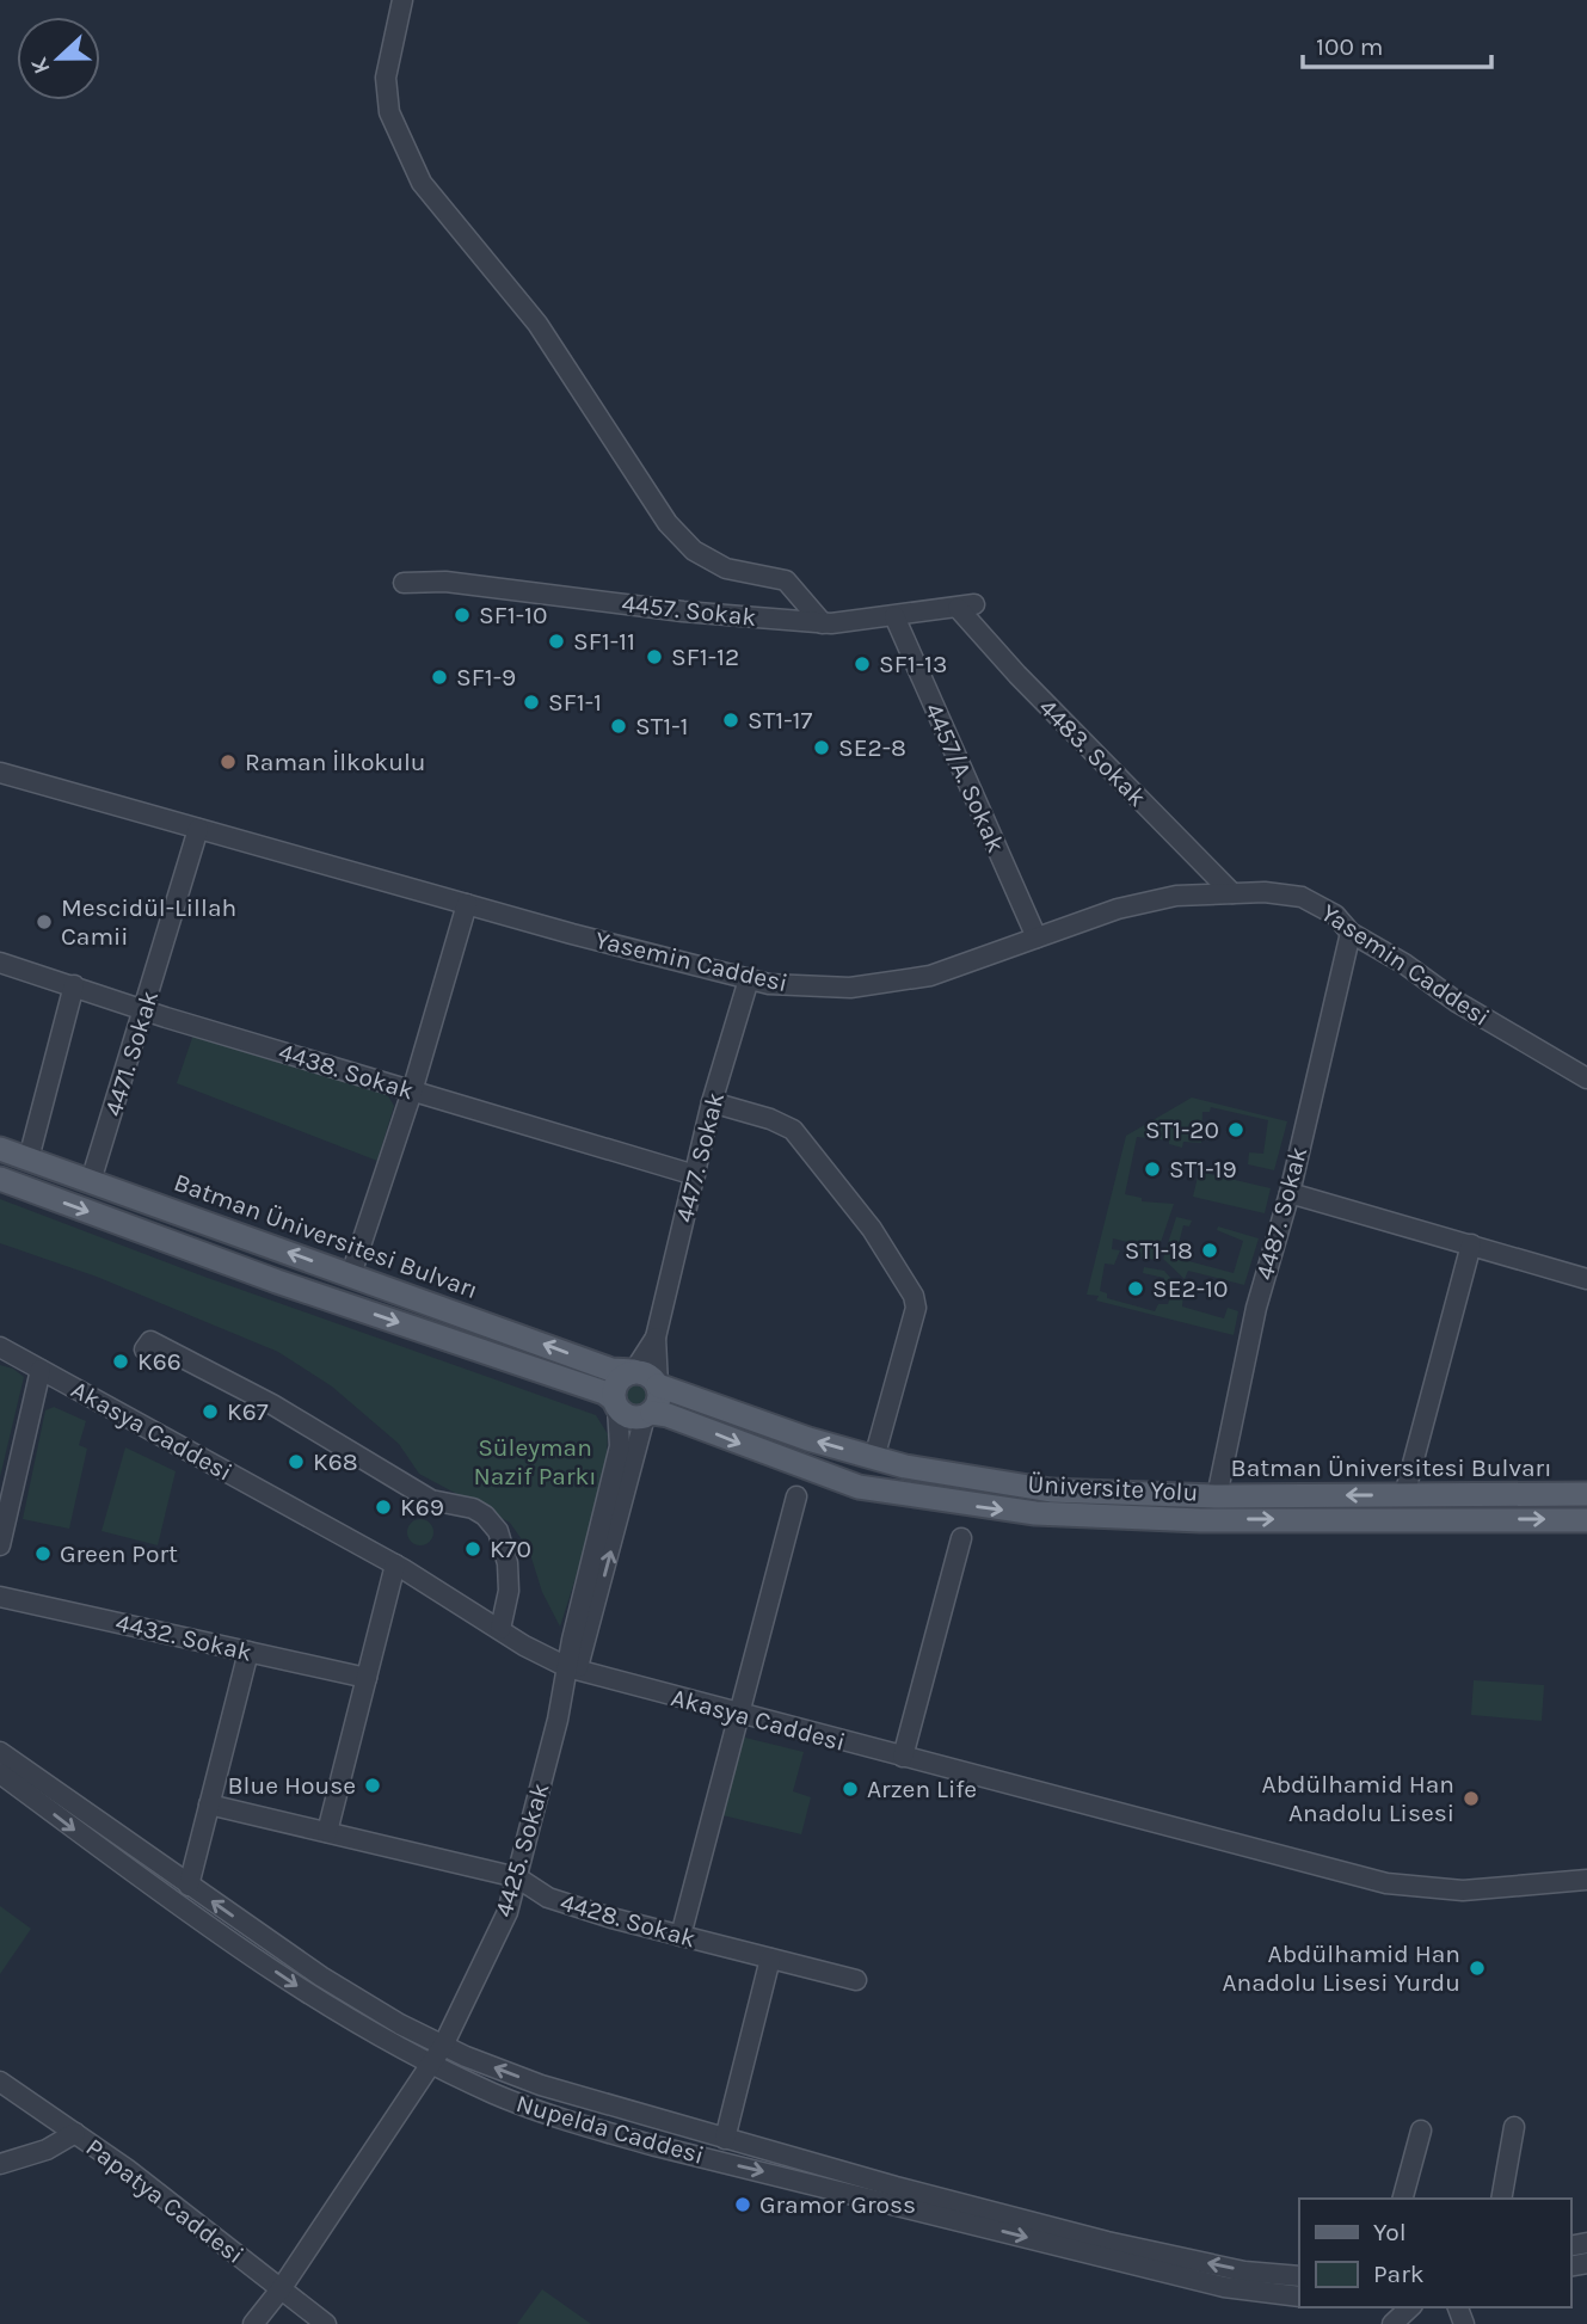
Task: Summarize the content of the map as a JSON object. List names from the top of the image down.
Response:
{
  "streets": {
    "main road": ["Batman Üniversitesi Bulvarı", "Üniversite Yolu"],
    "street": [
      "4457. Sokak",
      "4483. Sokak",
      "4457/A. Sokak",
      "Yasemin Caddesi",
      "4471. Sokak",
      "4438. Sokak",
      "4477. Sokak",
      "4487. Sokak",
      "Akasya Caddesi",
      "4432. Sokak",
      "4425. Sokak",
      "4428. Sokak",
      "Nupelda Caddesi",
      "Papatya Caddesi"
    ]
  },
  "crossings": [
    ["4457. Sokak", "4483. Sokak"],
    ["4457. Sokak", "4457/A. Sokak"],
    ["4483. Sokak", "Yasemin Caddesi"],
    ["4457/A. Sokak", "Yasemin Caddesi"],
    ["Yasemin Caddesi", "4471. Sokak"],
    ["Yasemin Caddesi", "4477. Sokak"],
    ["Yasemin Caddesi", "4487. Sokak"],
    ["4471. Sokak", "4438. Sokak"],
    ["4471. Sokak", "Batman Üniversitesi Bulvarı"],
    ["4438. Sokak", "4477. Sokak"],
    ["4487. Sokak", "Batman Üniversitesi Bulvarı"],
    ["Batman Üniversitesi Bulvarı", "Üniversite Yolu"],
    ["Batman Üniversitesi Bulvarı", "4425. Sokak"],
    ["Akasya Caddesi", "4425. Sokak"],
    ["Üniversite Yolu", "4425. Sokak"],
    ["4425. Sokak", "4428. Sokak"],
    ["4425. Sokak", "Nupelda Caddesi"],
    ["4425. Sokak", "Papatya Caddesi"]
  ],
  "one_way": ["Üniversite Yolu"],
  "parks": ["Süleyman Nazif Parkı"],
  "places": [
    "SF1-10",
    "SF1-11",
    "SF1-12",
    "SF1-13",
    "SF1-9",
    "SF1-1",
    "ST1-17",
    "ST1-1",
    "SE2-8",
    "Raman İlkokulu",
    "Mescidül-Lillah Camii",
    "ST1-20",
    "ST1-19",
    "ST1-18",
    "SE2-10",
    "K66",
    "K67",
    "K68",
    "K69",
    "K70",
    "Green Port",
    "Blue House",
    "Arzen Life",
    "Abdülhamid Han Anadolu Lisesi",
    "Abdülhamid Han Anadolu Lisesi Yurdu",
    "Gramor Gross"
  ],
  "legend": ["Yol", "Park"],
  "scale_bar": "100 m",
  "north": "left"
}
